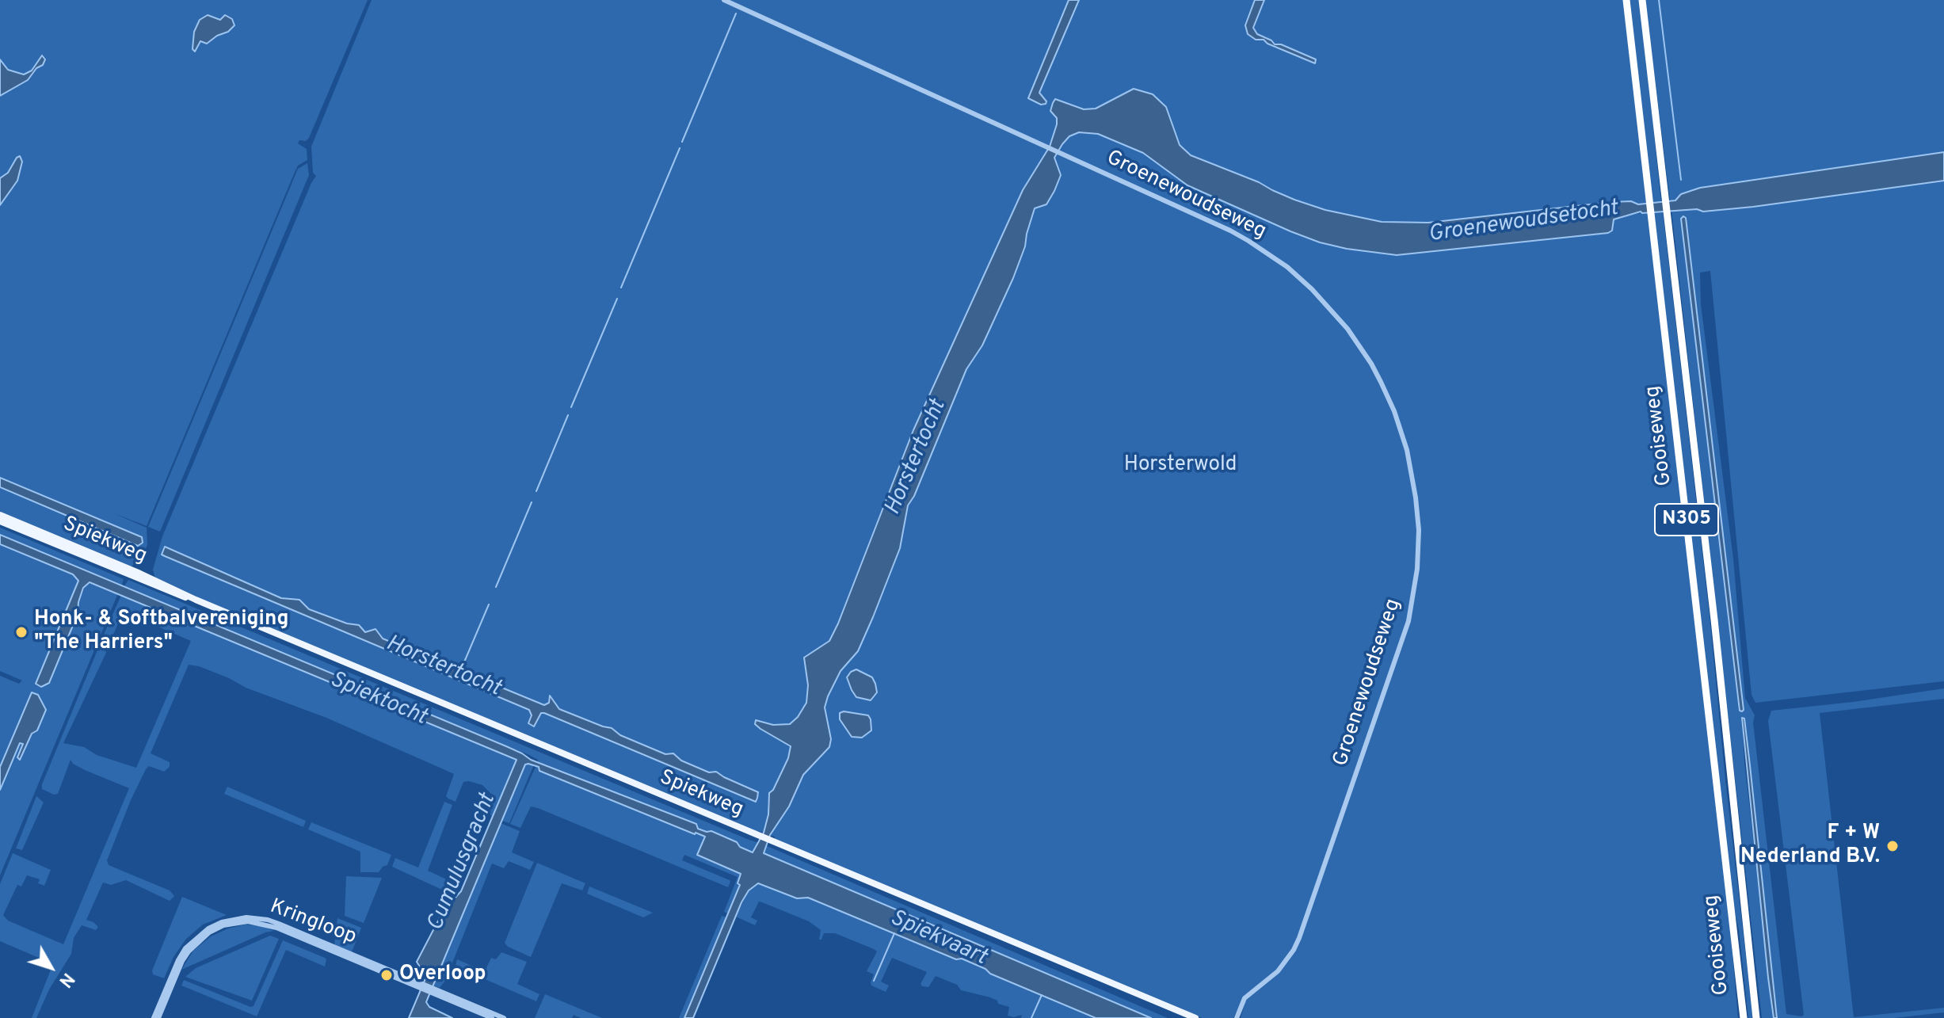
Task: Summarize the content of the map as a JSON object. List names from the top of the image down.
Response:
{
  "streets": {
    "highway": ["Gooiseweg", "N305"],
    "main road": ["Spiekweg"],
    "street": ["Groenewoudseweg", "Kringloop"]
  },
  "water": [
    "Groenewoudsetocht",
    "Horstertocht",
    "Spiektocht",
    "Cumulusgracht",
    "Spiekvaart"
  ],
  "parks": ["Horsterwold"],
  "places": ["Honk- & Softbalvereniging \"The Harriers\"", "F + W Nederland B.V.", "Overloop"],
  "north": "bottom right"
}
